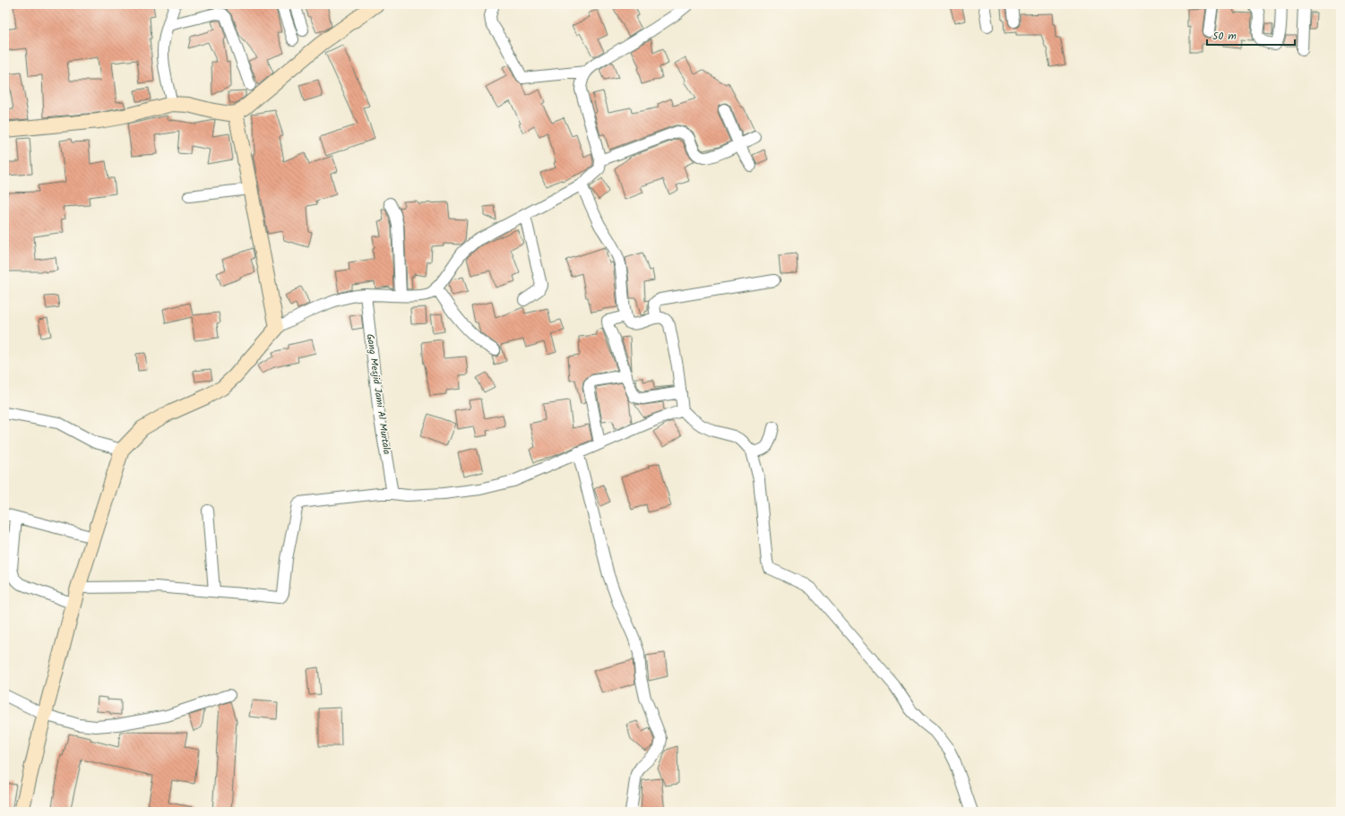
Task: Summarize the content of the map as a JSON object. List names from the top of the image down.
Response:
{
  "streets": {
    "street": ["Gang Mesjid Jami Al Murtala"]
  },
  "scale_bar": "50 m"
}
